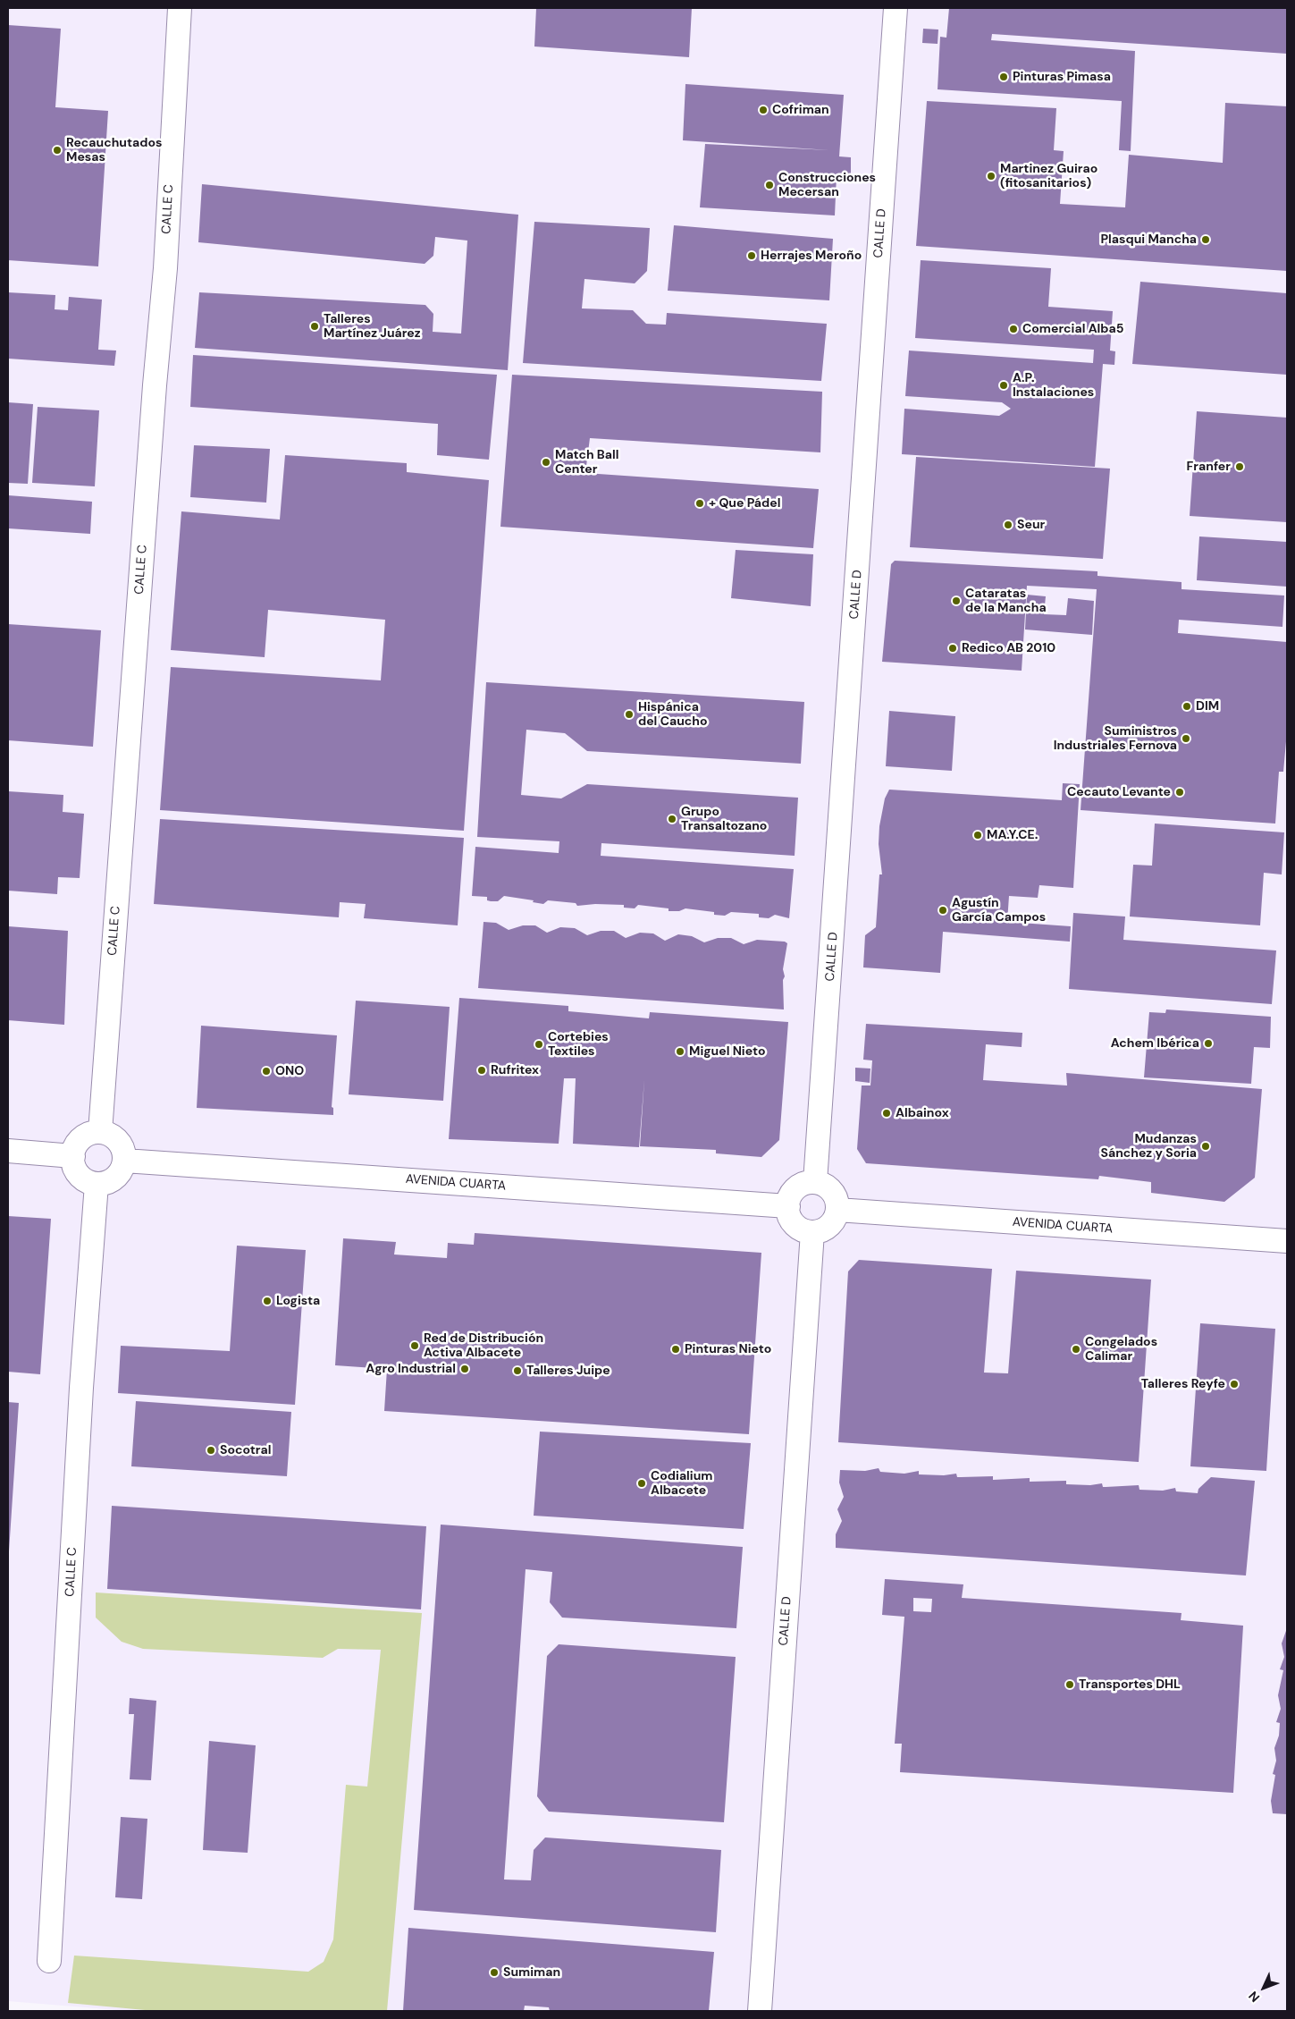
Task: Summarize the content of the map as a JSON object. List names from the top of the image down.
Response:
{
  "streets": {
    "street": ["CALLE C", "CALLE D", "AVENIDA CUARTA"]
  },
  "crossings": [
    ["CALLE C", "AVENIDA CUARTA"],
    ["CALLE D", "AVENIDA CUARTA"]
  ],
  "places": [
    "Pinturas Pimasa",
    "Cofriman",
    "Recauchutados Mesas",
    "Martinez Guirao (fitosanitarios)",
    "Construcciones Mecersan",
    "Plasqui Mancha",
    "Herrajes Meroño",
    "Talleres Martínez Juárez",
    "Comercial Alba5",
    "A.P. Instalaciones",
    "Match Ball Center",
    "Franfer",
    "+ Que Pádel",
    "Seur",
    "Cataratas de la Mancha",
    "Redico AB 2010",
    "DIM",
    "Hispánica del Caucho",
    "Suministros Industriales Fernova",
    "Cecauto Levante",
    "Grupo Transaltozano",
    "MA.Y.CE.",
    "Agustín García Campos",
    "Achem Ibérica",
    "Cortebies Textiles",
    "Miguel Nieto",
    "Rufritex",
    "ONO",
    "Albainox",
    "Mudanzas Sánchez y Soria",
    "Logista",
    "Red de Distribución Activa Albacete",
    "Pinturas Nieto",
    "Congelados Calimar",
    "Agro Industrial",
    "Talleres Juipe",
    "Talleres Reyfe",
    "Socotral",
    "Codialium Albacete",
    "Transportes DHL",
    "Sumiman"
  ],
  "north": "bottom left"
}
